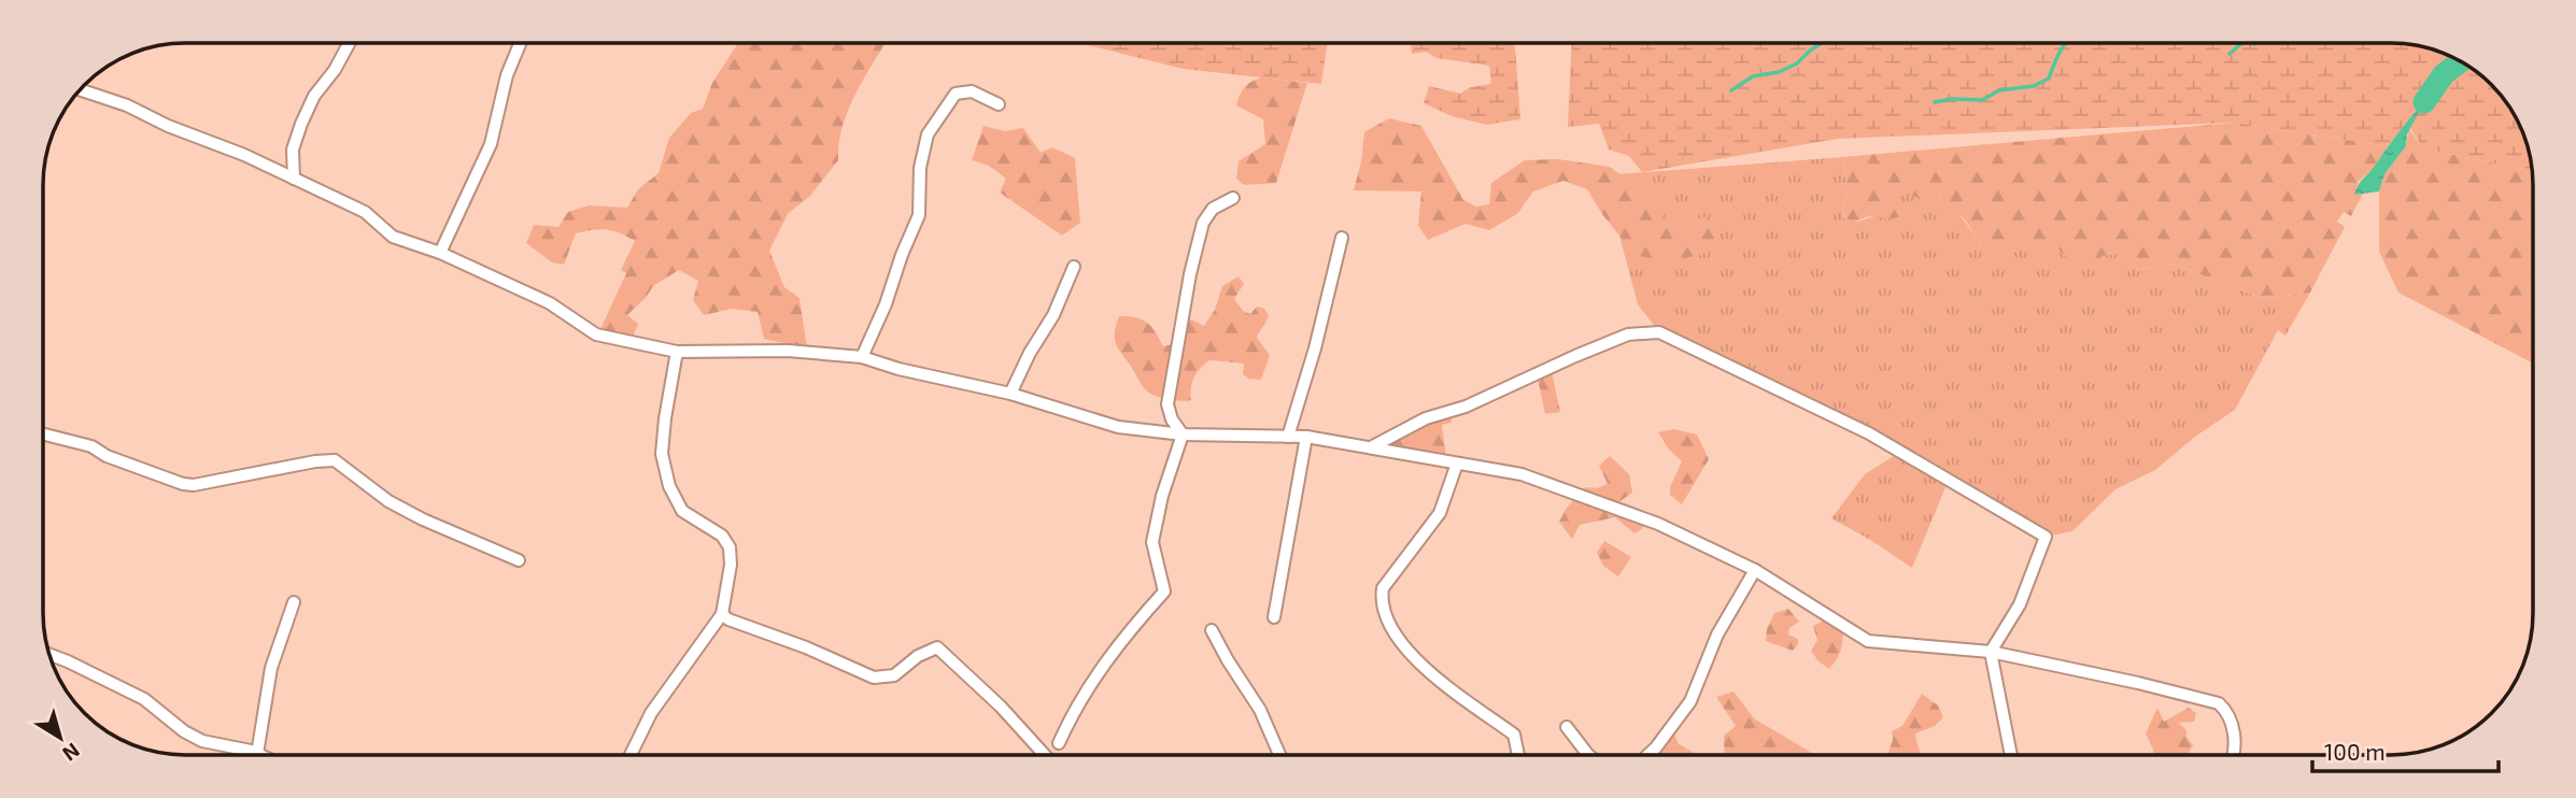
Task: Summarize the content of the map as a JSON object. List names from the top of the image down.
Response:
{
  "scale_bar": "100 m",
  "north": "bottom right"
}
